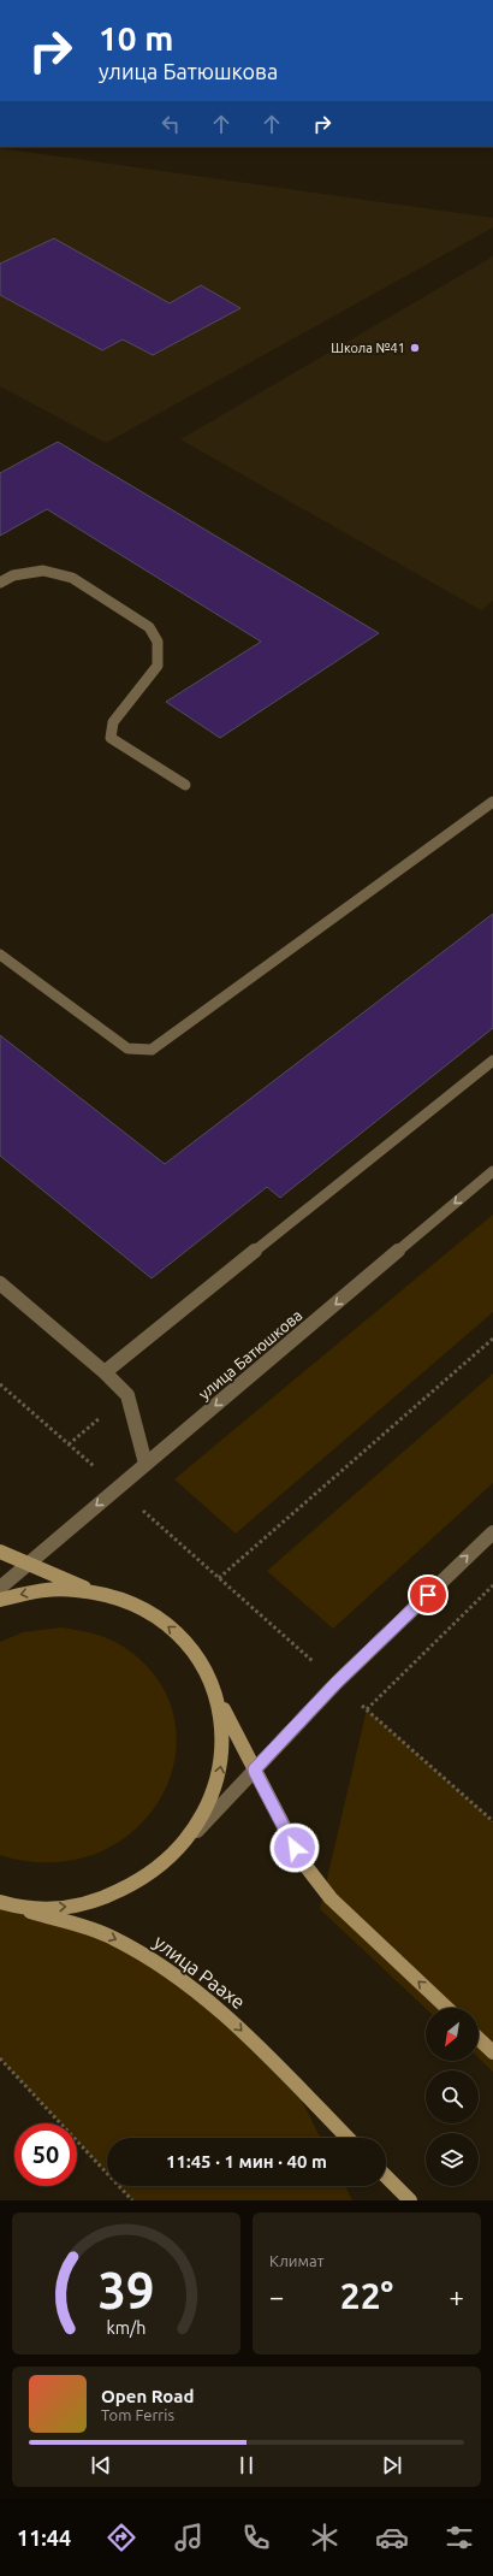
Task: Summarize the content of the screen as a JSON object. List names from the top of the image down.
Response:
{
  "streets": {
    "main road": ["улица Раахе"],
    "street": ["улица Батюшкова"]
  },
  "one_way": ["улица Раахе"],
  "places": ["Школа №41"],
  "north": "bottom left",
  "page": {
    "turn": ["10 m", "улица Батюшкова"],
    "limit": "50",
    "trip": "11:45 · 1 мин · 40 m",
    "tile": "Климат",
    "heat": ["−", "22°", "+"],
    "song": ["Open Road", "Tom Ferris"],
    "tabs": "11:44",
    "gauge": ["39", "km/h"]
  }
}
